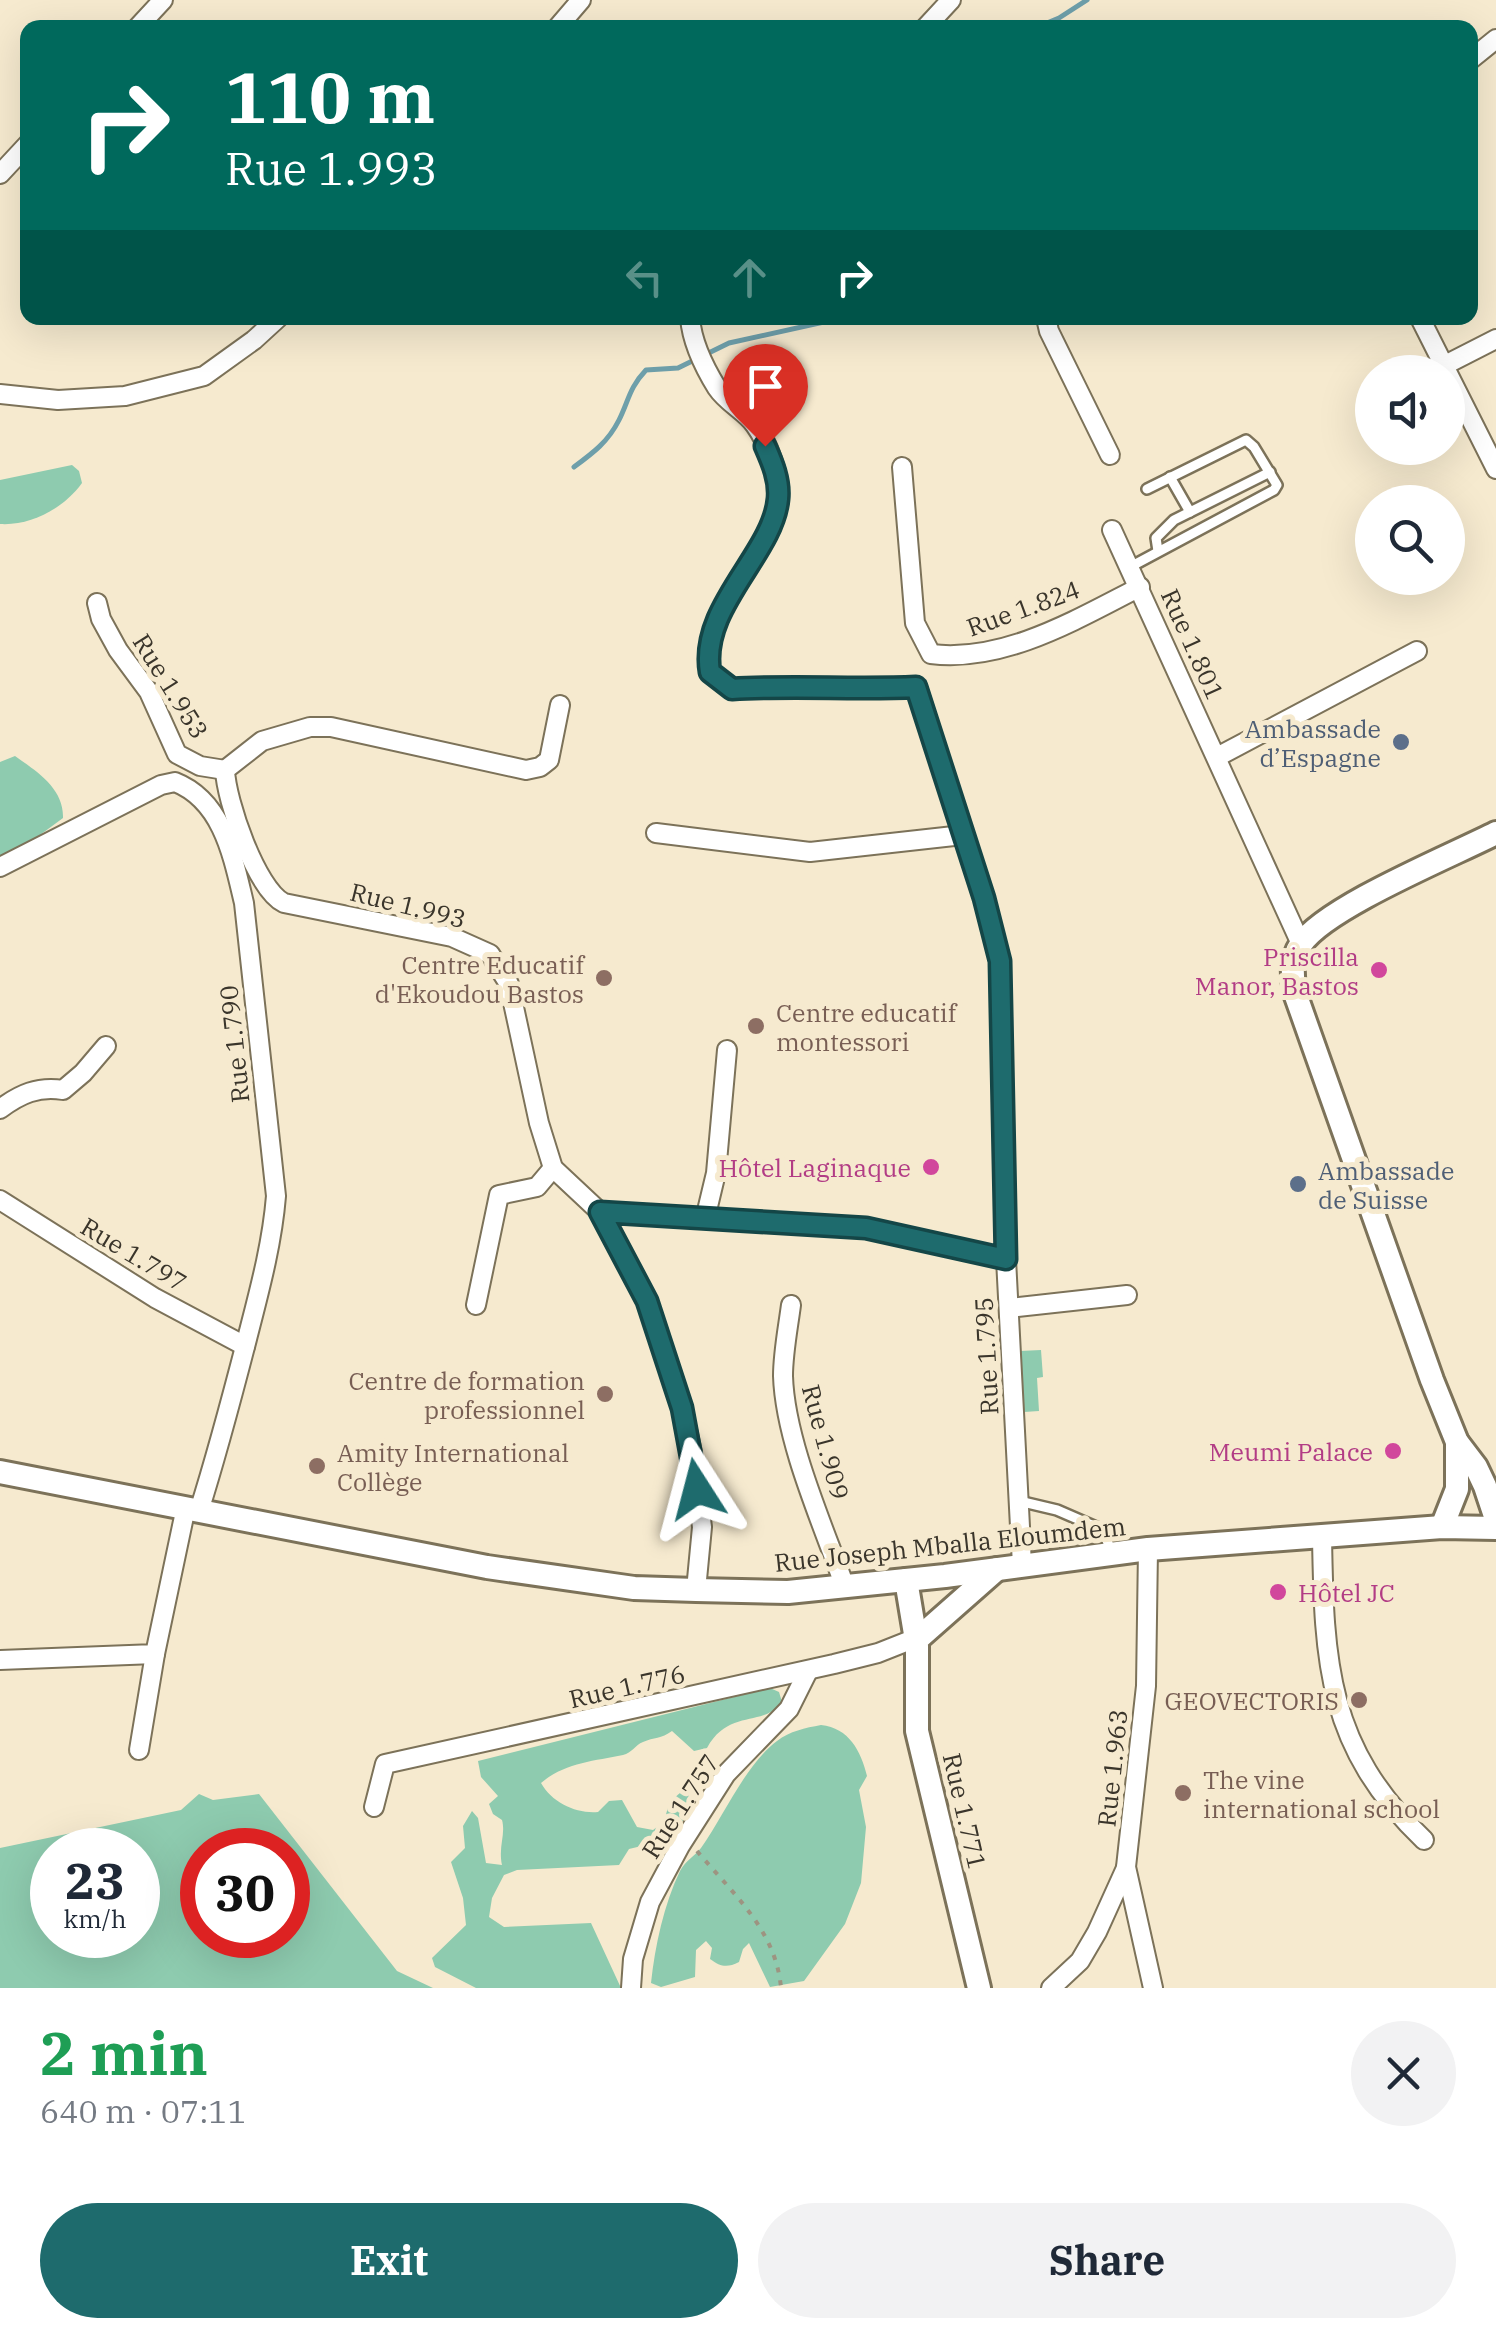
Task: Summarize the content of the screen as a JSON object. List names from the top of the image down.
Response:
{
  "streets": {
    "main road": ["Rue Joseph Mballa Eloumdem", "Rue 1.771"],
    "street": [
      "Rue 1.824",
      "Rue 1.801",
      "Rue 1.953",
      "Rue 1.993",
      "Rue 1.790",
      "Rue 1.797",
      "Rue 1.795",
      "Rue 1.909",
      "Rue 1.776",
      "Rue 1.963",
      "Rue 1.757"
    ]
  },
  "crossings": [
    ["Rue 1.824", "Rue 1.801"],
    ["Rue 1.993", "Rue Joseph Mballa Eloumdem"],
    ["Rue 1.790", "Rue 1.797"],
    ["Rue 1.790", "Rue Joseph Mballa Eloumdem"],
    ["Rue 1.795", "Rue Joseph Mballa Eloumdem"],
    ["Rue 1.909", "Rue Joseph Mballa Eloumdem"],
    ["Rue Joseph Mballa Eloumdem", "Rue 1.963"],
    ["Rue Joseph Mballa Eloumdem", "Rue 1.771"],
    ["Rue 1.776", "Rue 1.757"],
    ["Rue 1.776", "Rue 1.771"]
  ],
  "places": [
    "Ambassade d’Espagne",
    "Priscilla Manor, Bastos",
    "Centre Educatif d'Ekoudou Bastos",
    "Centre educatif montessori",
    "Hôtel Laginaque",
    "Ambassade de Suisse",
    "Centre de formation professionnel",
    "Meumi Palace",
    "Amity International Collège",
    "Hôtel JC",
    "GEOVECTORIS",
    "The vine international school"
  ],
  "page": {
    "turn": ["110 m", "Rue 1.993"],
    "speed": "23 km/h",
    "limit": "30",
    "heading": ["2 min", "640 m · 07:11"],
    "buttons": ["Exit", "Share"]
  }
}
